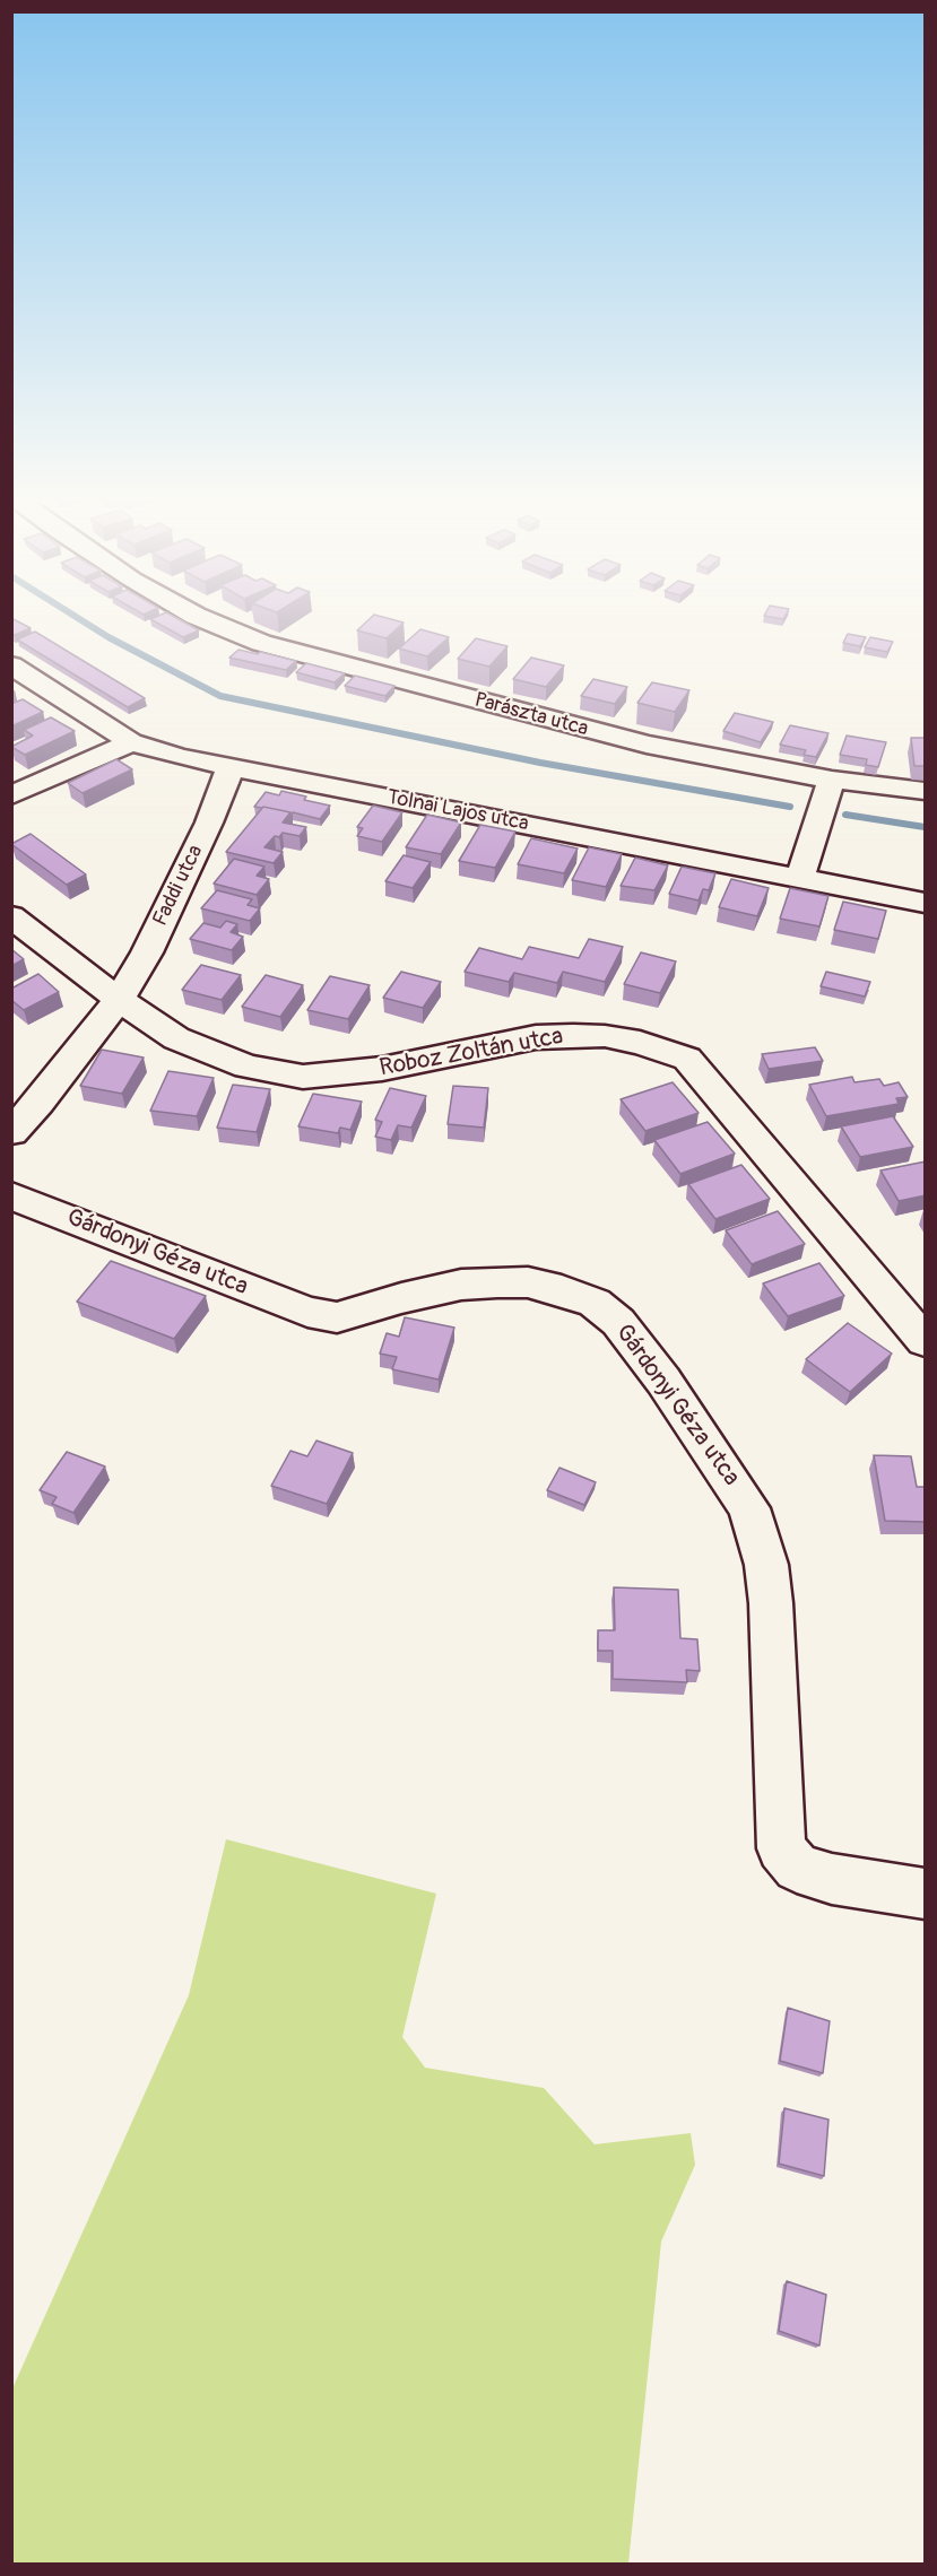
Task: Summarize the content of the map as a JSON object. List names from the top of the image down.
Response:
{
  "streets": {
    "street": [
      "Parászta utca",
      "Tolnai Lajos utca",
      "Faddi utca",
      "Roboz Zoltán utca",
      "Gárdonyi Géza utca"
    ]
  },
  "crossings": [
    ["Tolnai Lajos utca", "Faddi utca"],
    ["Faddi utca", "Roboz Zoltán utca"]
  ]
}
